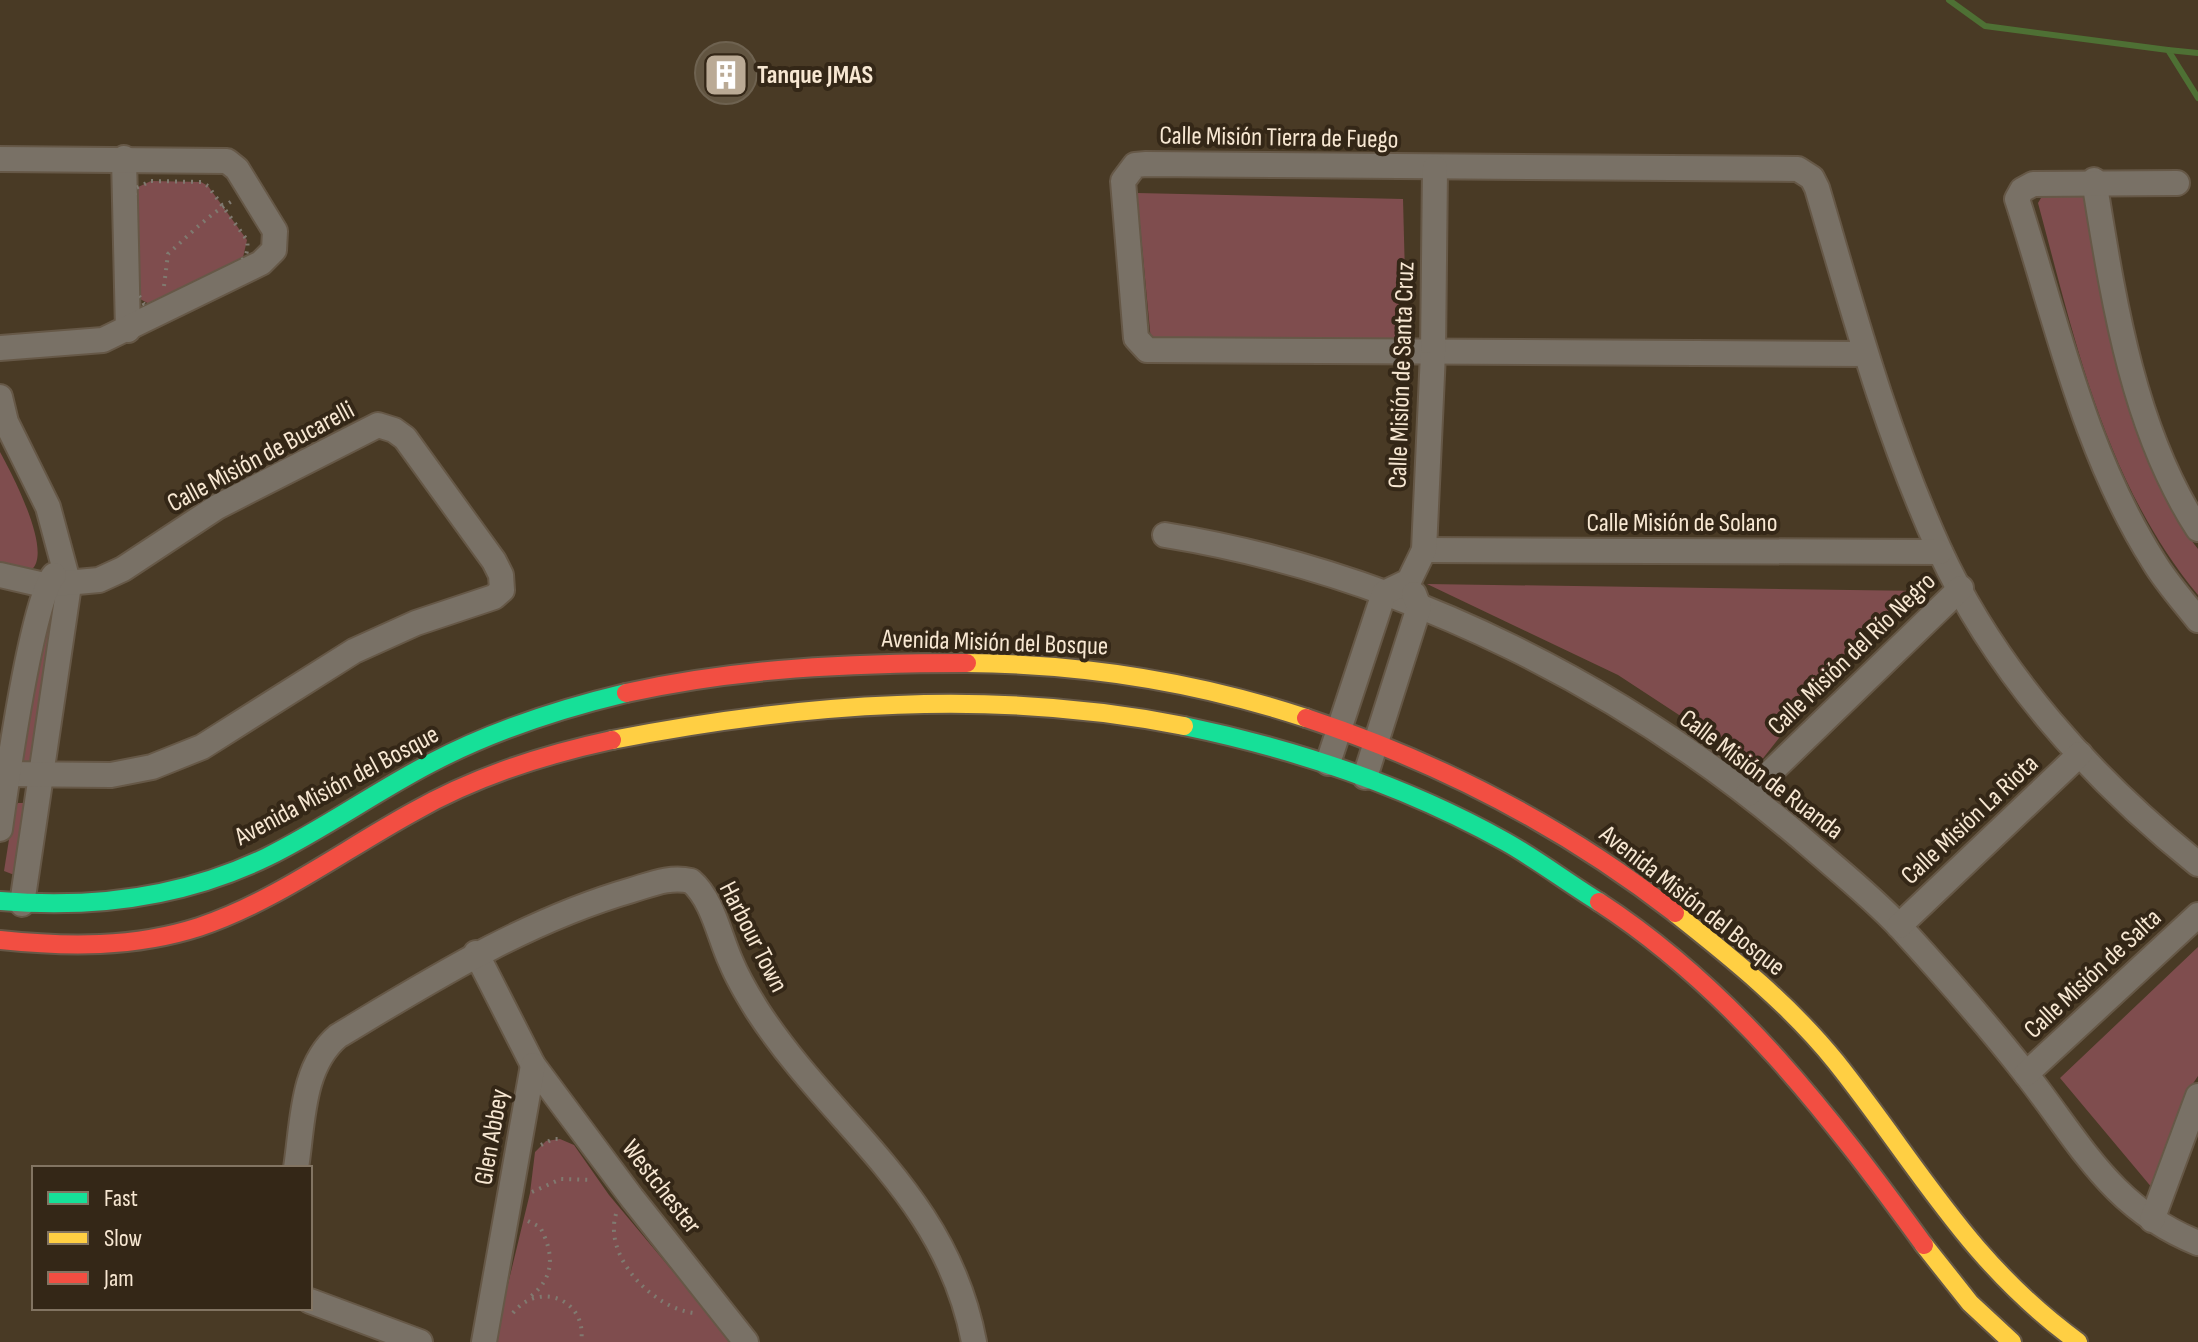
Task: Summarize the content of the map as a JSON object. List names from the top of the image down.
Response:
{
  "streets": {
    "main road": ["Avenida Misión del Bosque"],
    "street": [
      "Calle Misión Tierra de Fuego",
      "Calle Misión de Santa Cruz",
      "Calle Misión de Bucarelli",
      "Calle Misión de Solano",
      "Calle Misión del Río Negro",
      "Calle Misión de Ruanda",
      "Calle Misión La Riota",
      "Harbour Town",
      "Calle Misión de Salta",
      "Glen Abbey",
      "Westchester"
    ]
  },
  "crossings": [
    ["Calle Misión Tierra de Fuego", "Calle Misión de Santa Cruz"],
    ["Calle Misión Tierra de Fuego", "Calle Misión de Solano"],
    ["Calle Misión Tierra de Fuego", "Calle Misión del Río Negro"],
    ["Calle Misión Tierra de Fuego", "Calle Misión La Riota"],
    ["Calle Misión de Santa Cruz", "Calle Misión de Solano"],
    ["Calle Misión del Río Negro", "Calle Misión de Ruanda"],
    ["Calle Misión de Ruanda", "Calle Misión La Riota"],
    ["Calle Misión de Ruanda", "Calle Misión de Salta"],
    ["Harbour Town", "Glen Abbey"],
    ["Glen Abbey", "Westchester"]
  ],
  "places": {
    "building": ["Tanque JMAS"]
  },
  "legend": ["Fast", "Slow", "Jam"]
}
